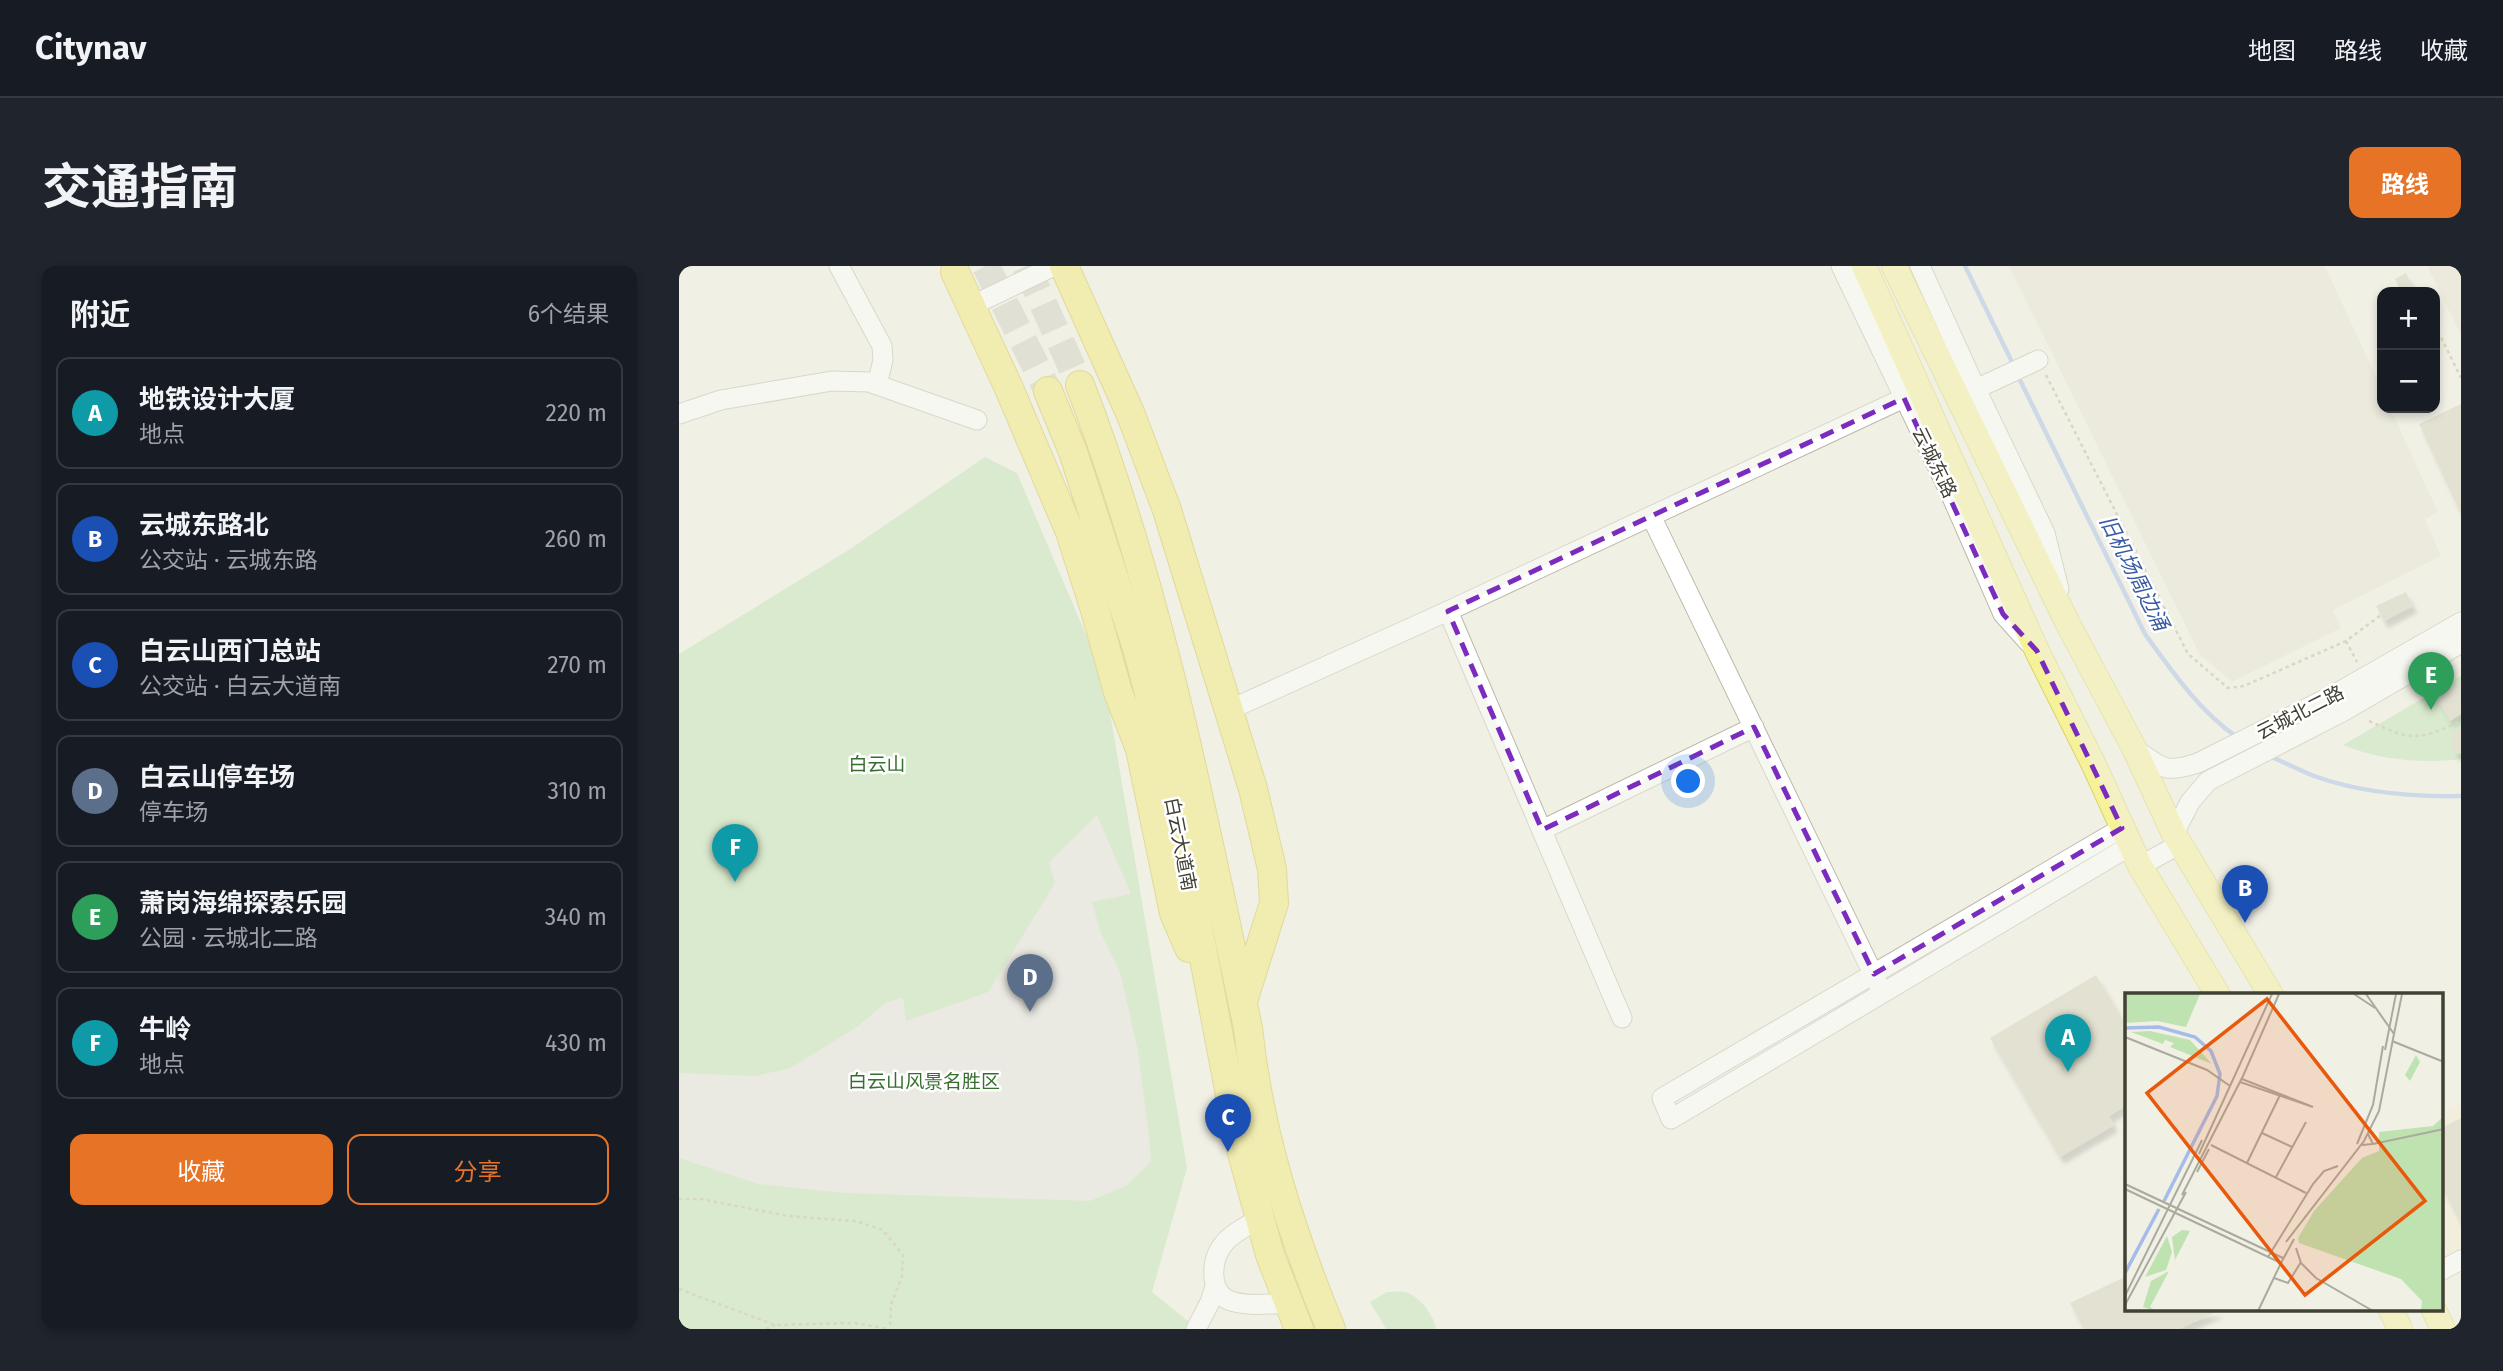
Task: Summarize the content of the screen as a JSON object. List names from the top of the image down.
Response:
{
  "streets": {
    "highway": ["白云大道南"],
    "main road": ["云城东路"],
    "street": ["云城北二路"]
  },
  "water": ["旧机场周边涌"],
  "parks": ["白云山", "白云山风景名胜区"],
  "page": {
    "header": "Citynav",
    "nav": ["地图", "路线", "收藏"],
    "title": "交通指南",
    "buttons": [
      "路线",
      ["收藏", "分享"]
    ],
    "heading": ["附近", "6个结果"],
    "map_buttons": ["+", "−"],
    "list": [
      {
        "mark": "A",
        "name": "地铁设计大厦",
        "note": "地点",
        "value": "220 m"
      },
      {
        "mark": "B",
        "name": "云城东路北",
        "note": "公交站 · 云城东路",
        "value": "260 m"
      },
      {
        "mark": "C",
        "name": "白云山西门总站",
        "note": "公交站 · 白云大道南",
        "value": "270 m"
      },
      {
        "mark": "D",
        "name": "白云山停车场",
        "note": "停车场",
        "value": "310 m"
      },
      {
        "mark": "E",
        "name": "萧岗海绵探索乐园",
        "note": "公园 · 云城北二路",
        "value": "340 m"
      },
      {
        "mark": "F",
        "name": "牛岭",
        "note": "地点",
        "value": "430 m"
      }
    ],
    "pins": [
      "E",
      "F",
      "B",
      "D",
      "A",
      "C"
    ]
  }
}
